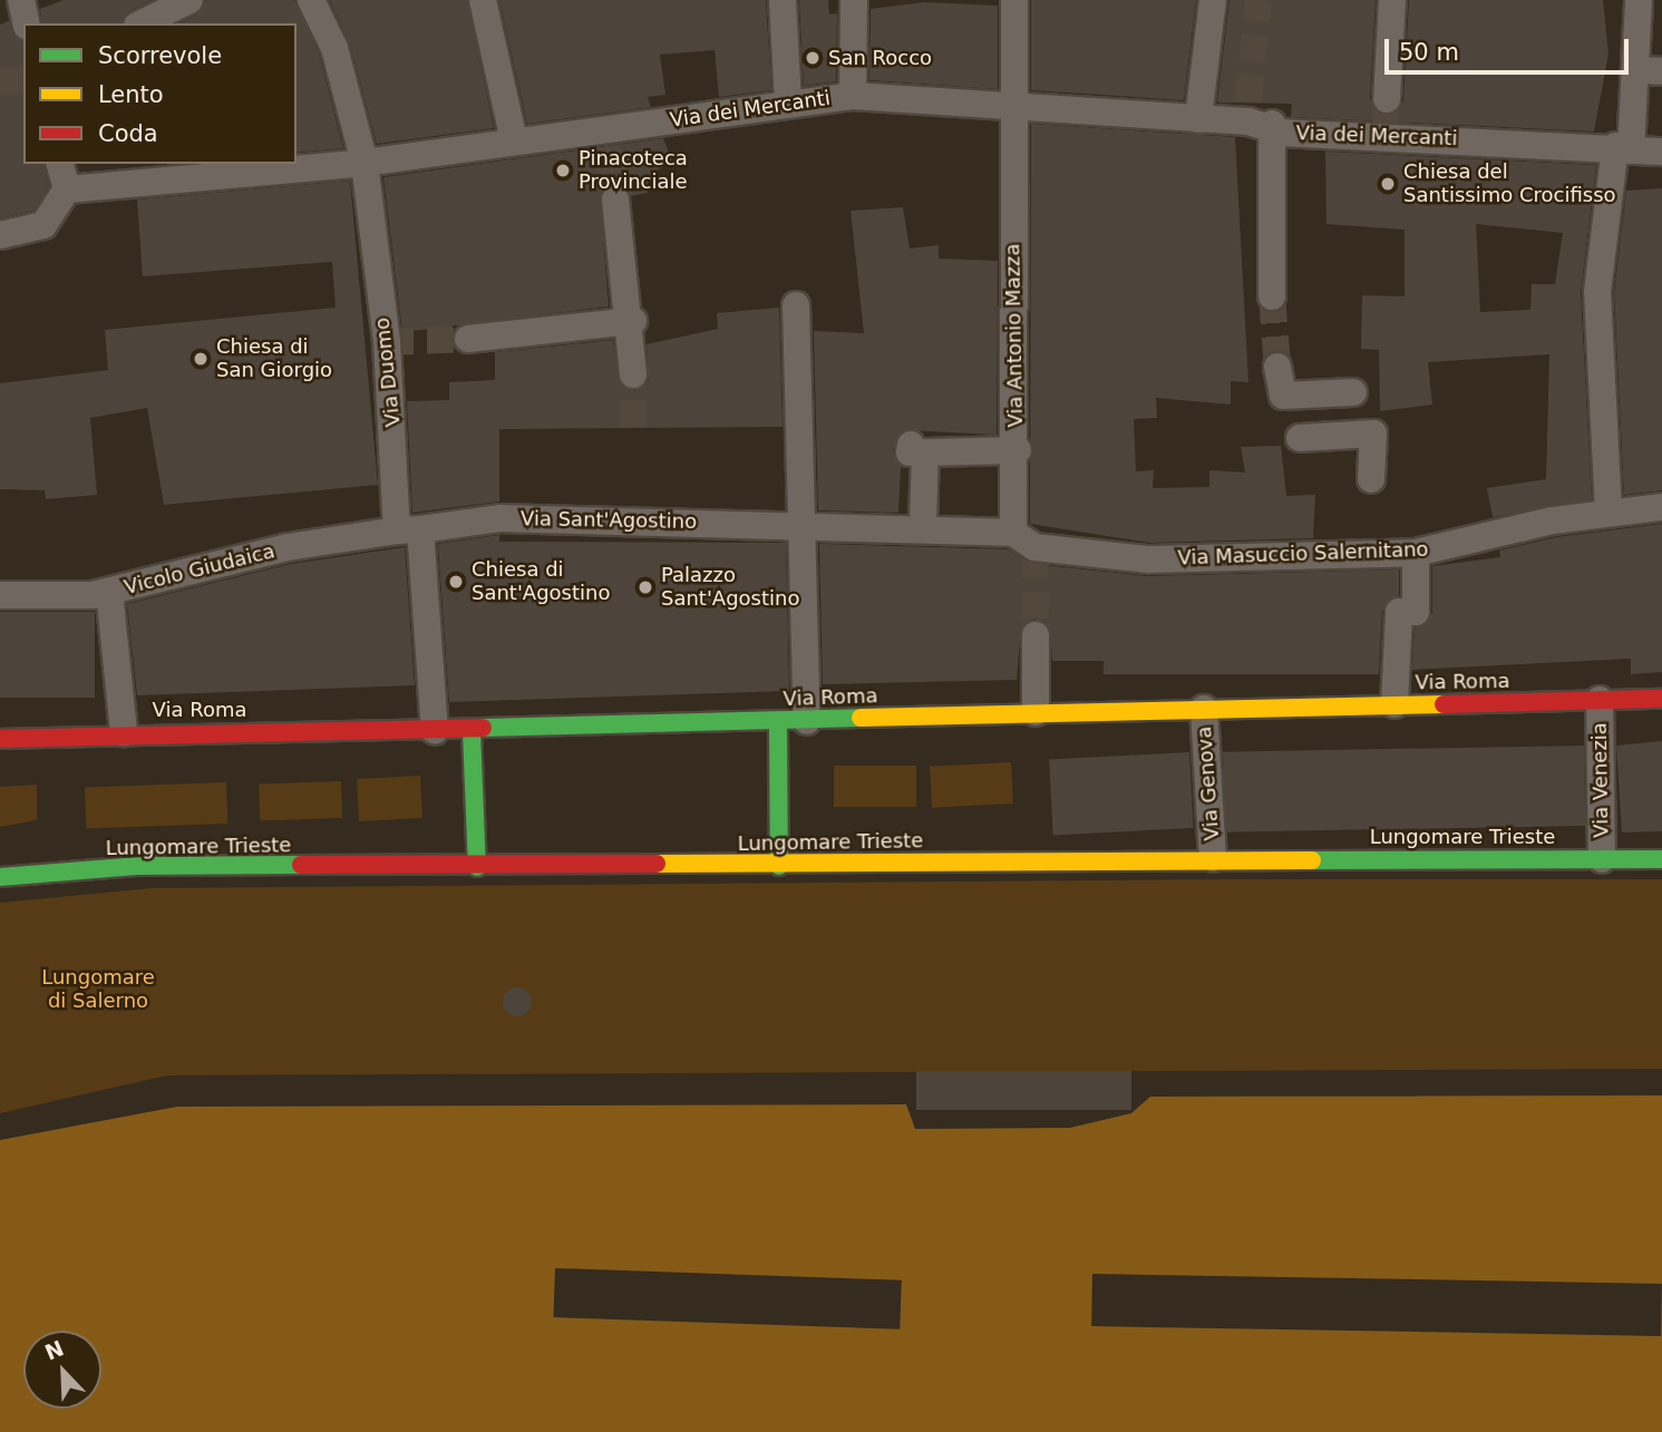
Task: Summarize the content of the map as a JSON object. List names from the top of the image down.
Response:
{
  "streets": {
    "main road": ["Via Roma", "Lungomare Trieste"],
    "street": [
      "Via dei Mercanti",
      "Via Antonio Mazza",
      "Via Duomo",
      "Via Sant'Agostino",
      "Via Masuccio Salernitano",
      "Vicolo Giudaica",
      "Via Venezia",
      "Via Genova"
    ]
  },
  "crossings": [
    ["Via dei Mercanti", "Via Antonio Mazza"],
    ["Via dei Mercanti", "Via Duomo"],
    ["Via Antonio Mazza", "Via Masuccio Salernitano"],
    ["Via Duomo", "Via Sant'Agostino"],
    ["Via Duomo", "Vicolo Giudaica"],
    ["Via Duomo", "Via Roma"],
    ["Via Sant'Agostino", "Via Masuccio Salernitano"],
    ["Via Sant'Agostino", "Vicolo Giudaica"],
    ["Via Roma", "Via Venezia"],
    ["Via Roma", "Via Genova"],
    ["Via Venezia", "Lungomare Trieste"],
    ["Via Genova", "Lungomare Trieste"]
  ],
  "parks": ["Lungomare di Salerno"],
  "places": [
    "San Rocco",
    "Pinacoteca Provinciale",
    "Chiesa del Santissimo Crocifisso",
    "Chiesa di San Giorgio",
    "Chiesa di Sant'Agostino",
    "Palazzo Sant'Agostino"
  ],
  "legend": ["Scorrevole", "Lento", "Coda"],
  "scale_bar": "50 m",
  "north": "top left"
}
